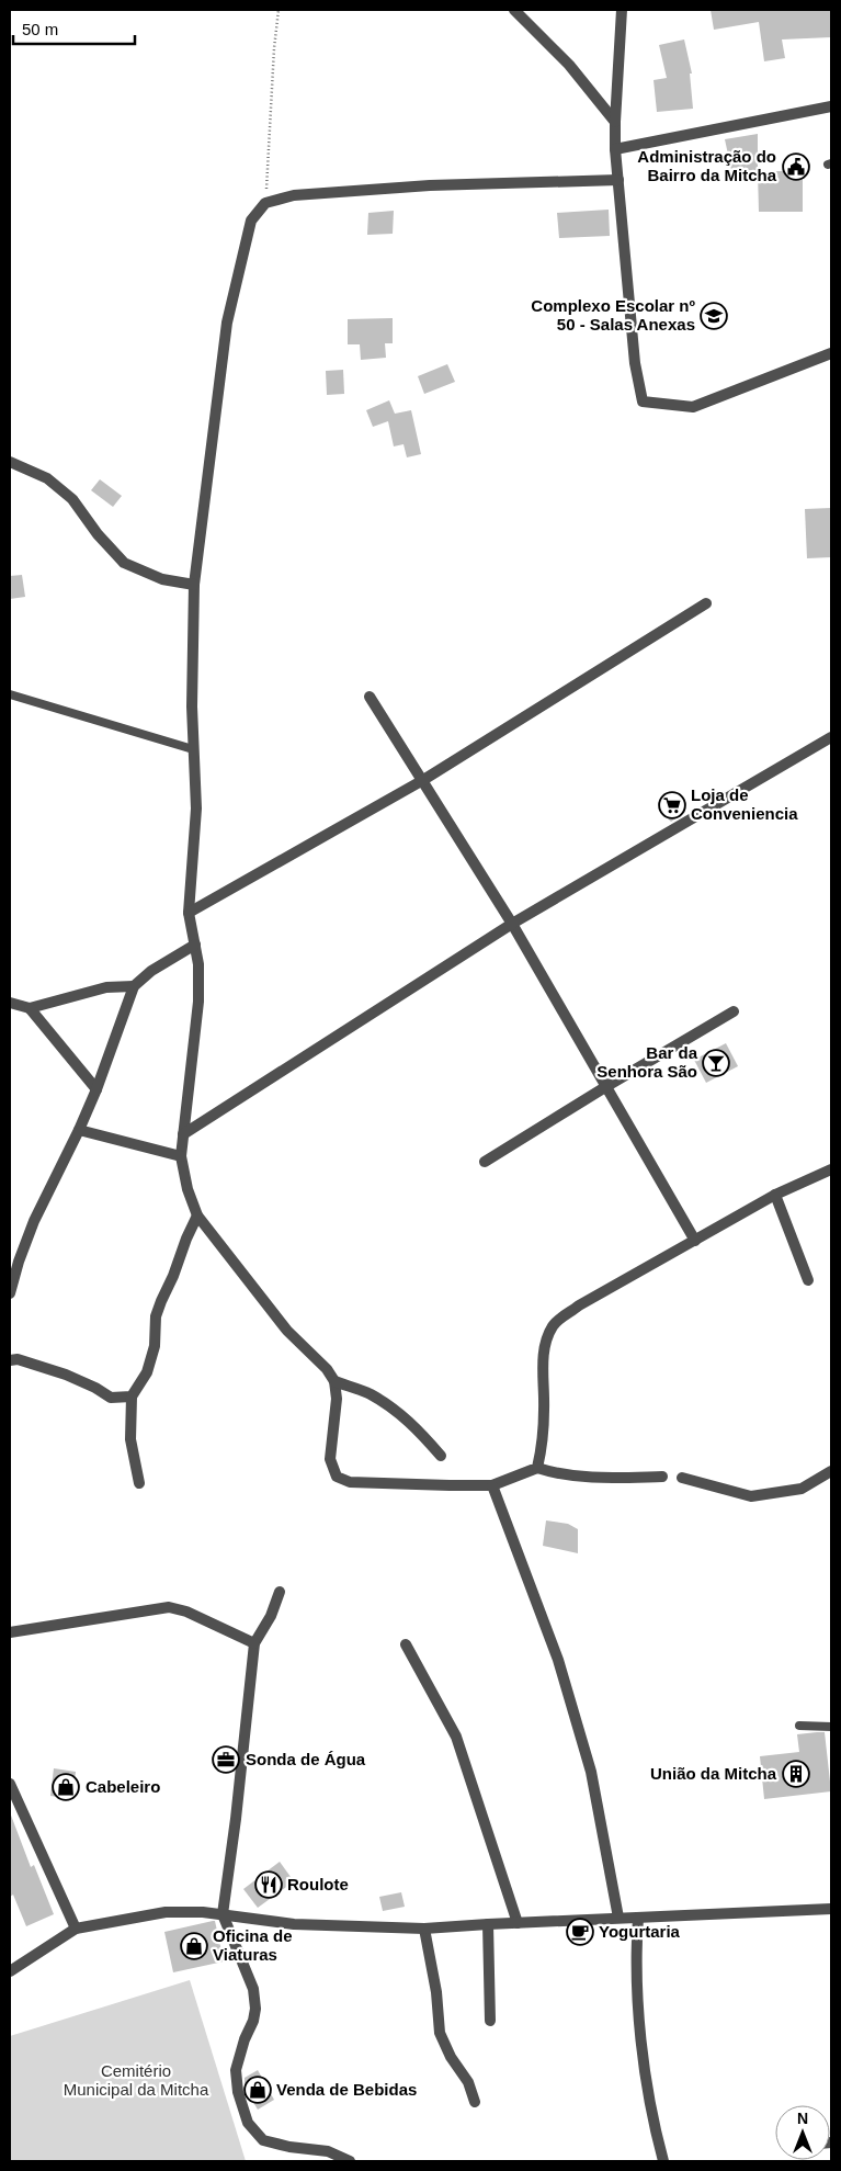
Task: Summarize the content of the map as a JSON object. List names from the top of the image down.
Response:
{
  "parks": ["Cemitério Municipal da Mitcha"],
  "places": {
    "public building": ["Administração do Bairro da Mitcha"],
    "school or university": ["Complexo Escolar nº 50 - Salas Anexas"],
    "supermarket": ["Loja de Conveniencia"],
    "bar": ["Bar da Senhora São"],
    "office": ["Sonda de Água"],
    "building": ["União da Mitcha"],
    "shop": ["Cabeleiro", "Oficina de Viaturas", "Venda de Bebidas"],
    "restaurant": ["Roulote"],
    "cafe": ["Yogurtaria"]
  },
  "scale_bar": "50 m",
  "north": "top"
}
